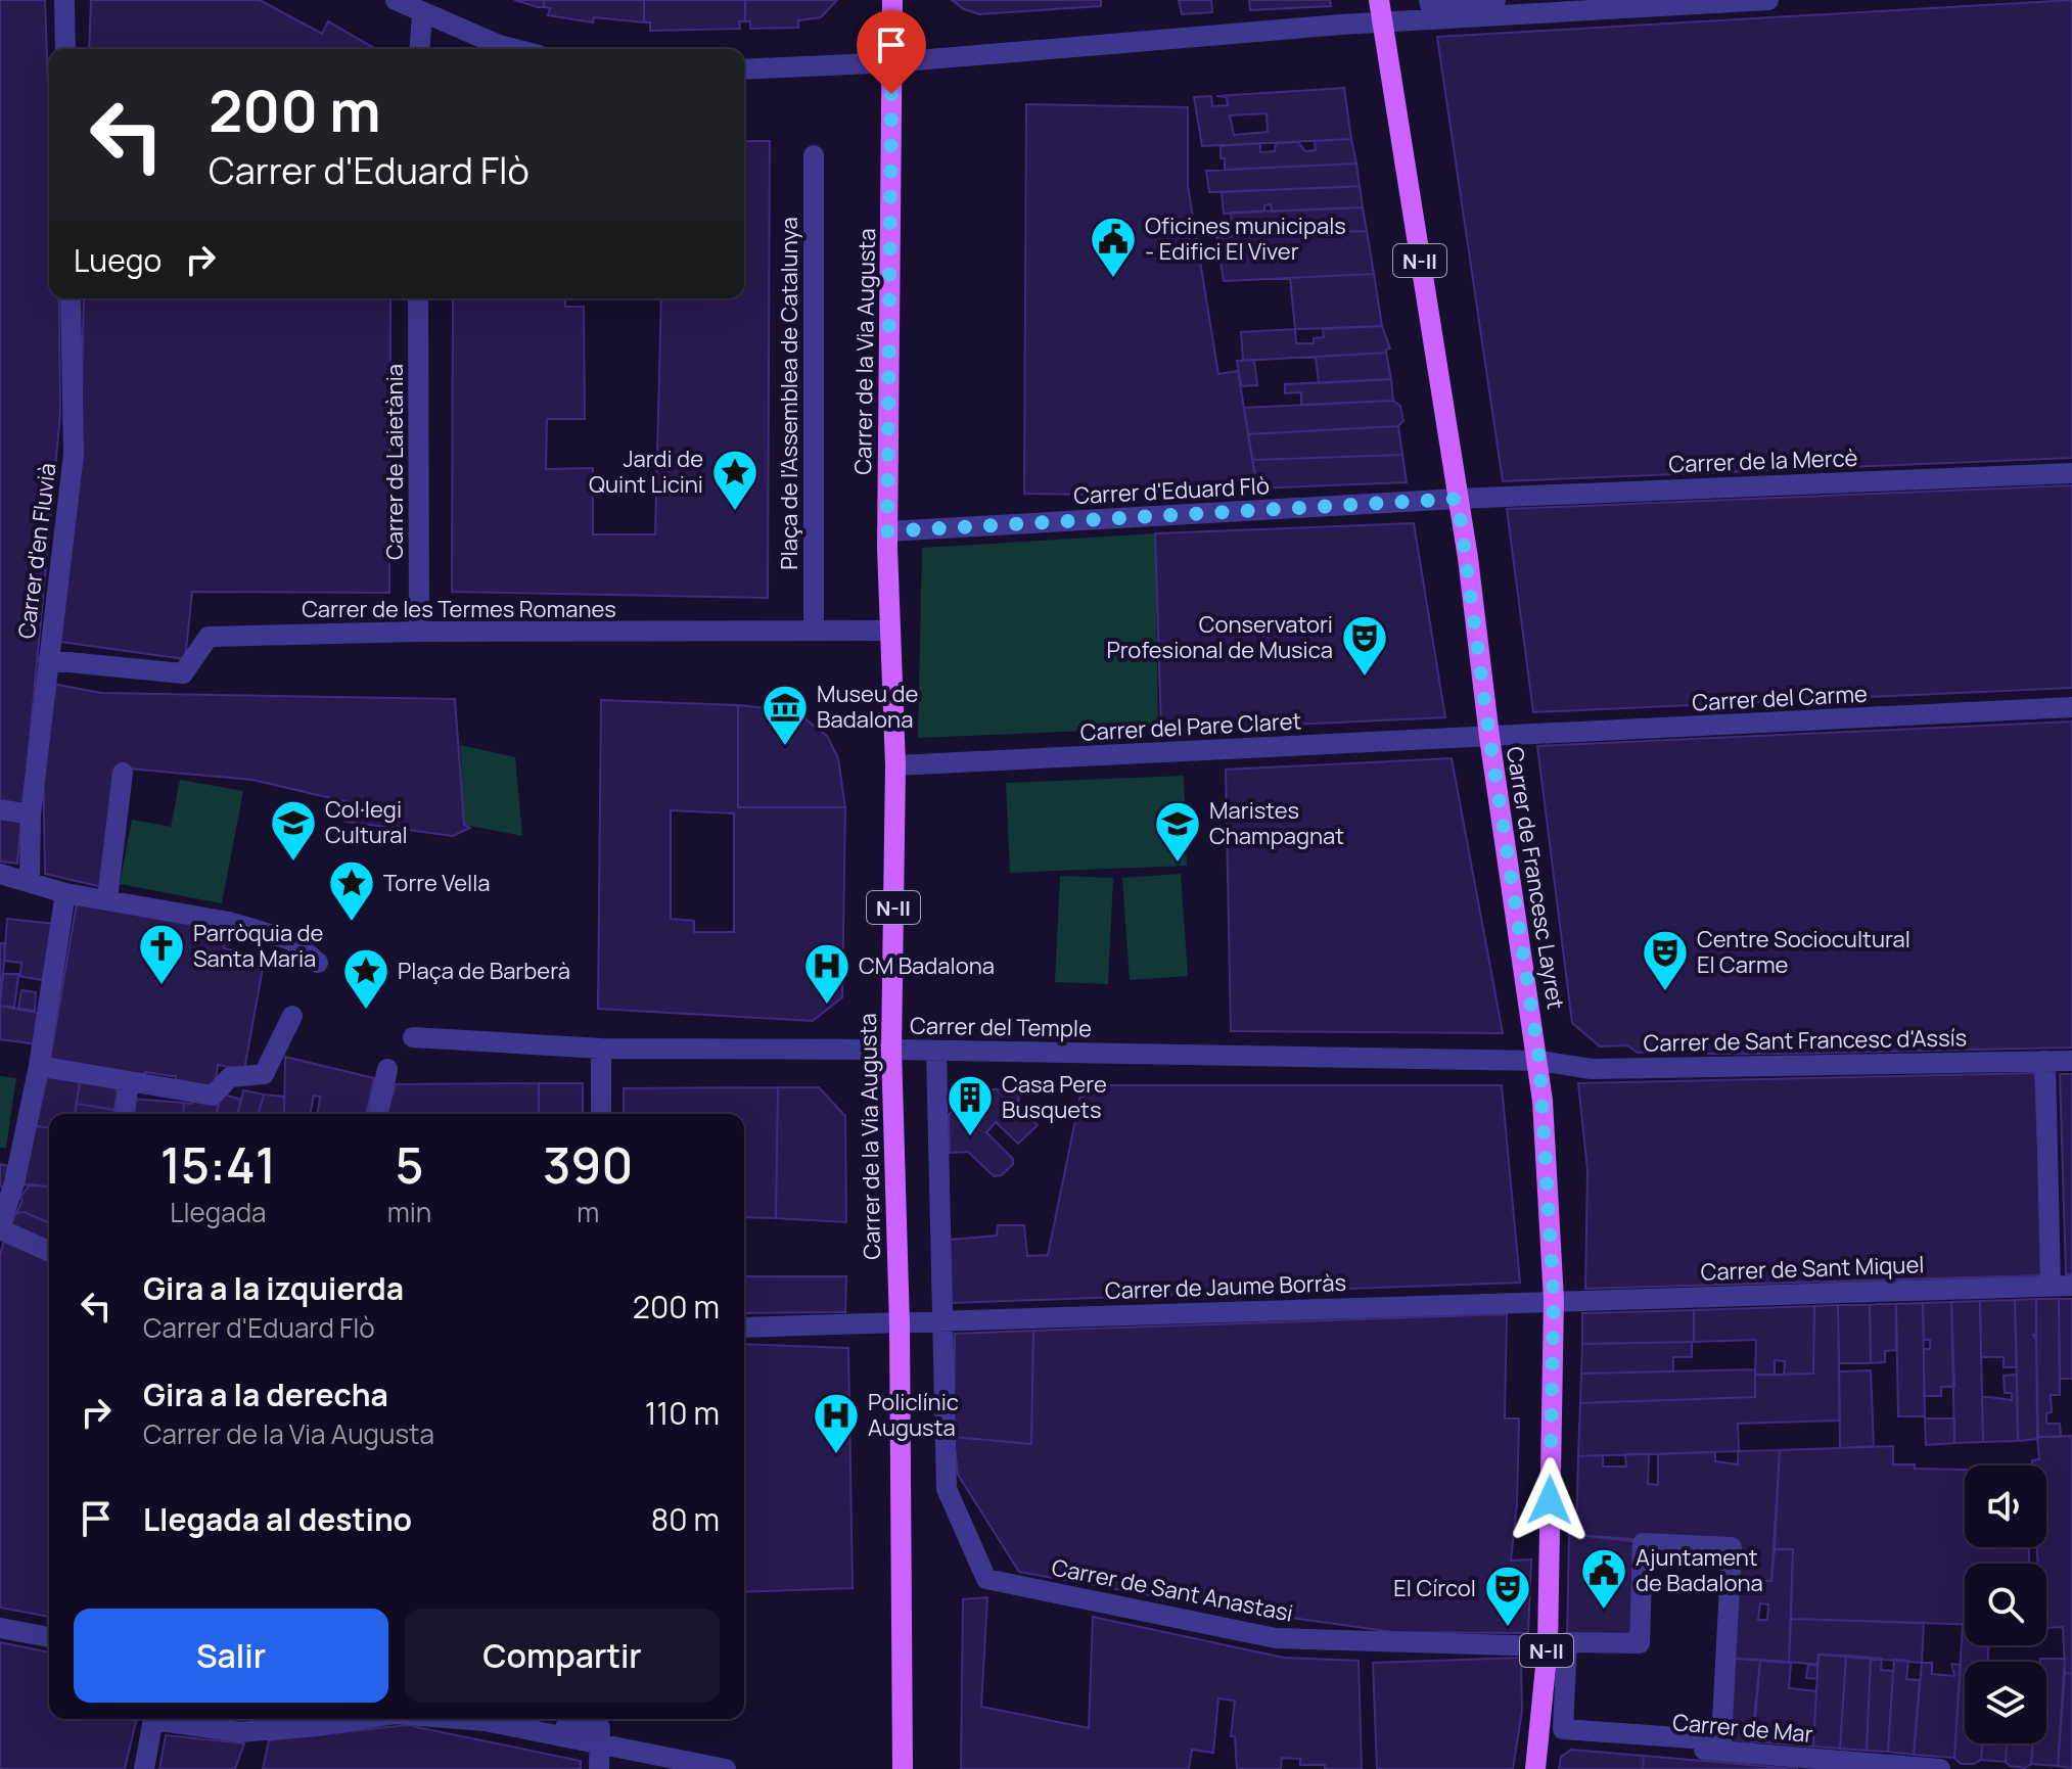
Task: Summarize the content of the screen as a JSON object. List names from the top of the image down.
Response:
{
  "streets": {
    "main road": ["N-II", "Carrer de la Via Augusta", "Carrer de Francesc Layret"],
    "street": [
      "Plaça de l'Assemblea de Catalunya",
      "Carrer de la Mercè",
      "Carrer de Laietània",
      "Carrer d'Eduard Flò",
      "Carrer d'en Fluvià",
      "Carrer de les Termes Romanes",
      "Carrer del Carme",
      "Carrer del Pare Claret",
      "Carrer del Temple",
      "Carrer de Sant Francesc d'Assís",
      "Carrer de Sant Miquel",
      "Carrer de Jaume Borràs",
      "Carrer de Sant Anastasi",
      "Carrer de Mar"
    ]
  },
  "crossings": [
    ["N-II", "Carrer de la Via Augusta"],
    ["Carrer de la Via Augusta", "Carrer d'Eduard Flò"],
    ["Carrer de la Via Augusta", "Carrer de les Termes Romanes"],
    ["Carrer de la Via Augusta", "Carrer del Pare Claret"],
    ["Carrer de la Via Augusta", "Carrer del Temple"],
    ["Carrer de la Via Augusta", "Carrer de Jaume Borràs"],
    ["Plaça de l'Assemblea de Catalunya", "Carrer de les Termes Romanes"],
    ["Carrer de la Mercè", "Carrer d'Eduard Flò"],
    ["Carrer de la Mercè", "Carrer de Francesc Layret"],
    ["Carrer de Laietània", "Carrer de les Termes Romanes"],
    ["Carrer d'Eduard Flò", "Carrer de Francesc Layret"],
    ["Carrer d'en Fluvià", "Carrer de les Termes Romanes"],
    ["Carrer del Carme", "Carrer del Pare Claret"],
    ["Carrer del Carme", "Carrer de Francesc Layret"],
    ["Carrer del Pare Claret", "Carrer de Francesc Layret"],
    ["Carrer de Francesc Layret", "Carrer del Temple"],
    ["Carrer de Francesc Layret", "Carrer de Sant Francesc d'Assís"],
    ["Carrer de Francesc Layret", "Carrer de Sant Miquel"],
    ["Carrer de Francesc Layret", "Carrer de Jaume Borràs"],
    ["Carrer de Francesc Layret", "Carrer de Sant Anastasi"],
    ["Carrer de Francesc Layret", "Carrer de Mar"],
    ["Carrer del Temple", "Carrer de Sant Francesc d'Assís"],
    ["Carrer de Sant Miquel", "Carrer de Jaume Borràs"],
    ["Carrer de Jaume Borràs", "Carrer de Sant Anastasi"]
  ],
  "places": {
    "public building": ["Oficines municipals - Edifici El Viver", "Ajuntament de Badalona"],
    "place": ["Jardi de Quint Licini", "Torre Vella", "Plaça de Barberà"],
    "theatre": ["Conservatori Profesional de Musica", "Centre Sociocultural El Carme", "El Círcol"],
    "museum": ["Museu de Badalona"],
    "school or university": ["Col·legi Cultural", "Maristes Champagnat"],
    "church": ["Parròquia de Santa Maria"],
    "hospital": ["CM Badalona", "Policlínic Augusta"],
    "building": ["Casa Pere Busquets"]
  },
  "page": {
    "turn": ["200 m", "Carrer d'Eduard Flò"],
    "then": "Luego",
    "eta": [
      "15:41",
      "Llegada",
      "5",
      "min",
      "390",
      "m"
    ],
    "list": [
      {
        "name": "Gira a la izquierda",
        "note": "Carrer d'Eduard Flò",
        "value": "200 m"
      },
      {
        "name": "Gira a la derecha",
        "note": "Carrer de la Via Augusta",
        "value": "110 m"
      },
      {
        "name": "Llegada al destino",
        "value": "80 m"
      }
    ],
    "buttons": ["Salir", "Compartir"]
  }
}
